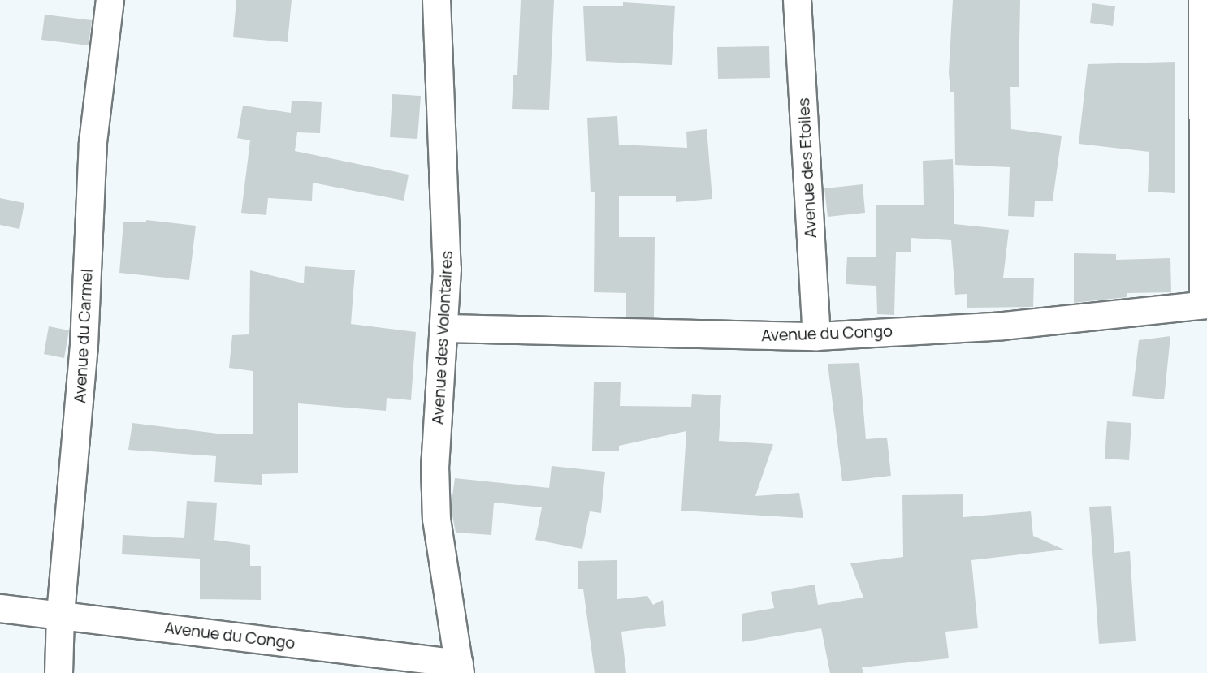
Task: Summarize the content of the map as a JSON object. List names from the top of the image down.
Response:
{
  "streets": {
    "street": [
      "Avenue des Etoiles",
      "Avenue du Congo",
      "Avenue du Carmel",
      "Avenue des Volontaires"
    ]
  },
  "crossings": [
    ["Avenue des Etoiles", "Avenue du Congo"],
    ["Avenue du Congo", "Avenue du Carmel"],
    ["Avenue du Congo", "Avenue des Volontaires"]
  ]
}
